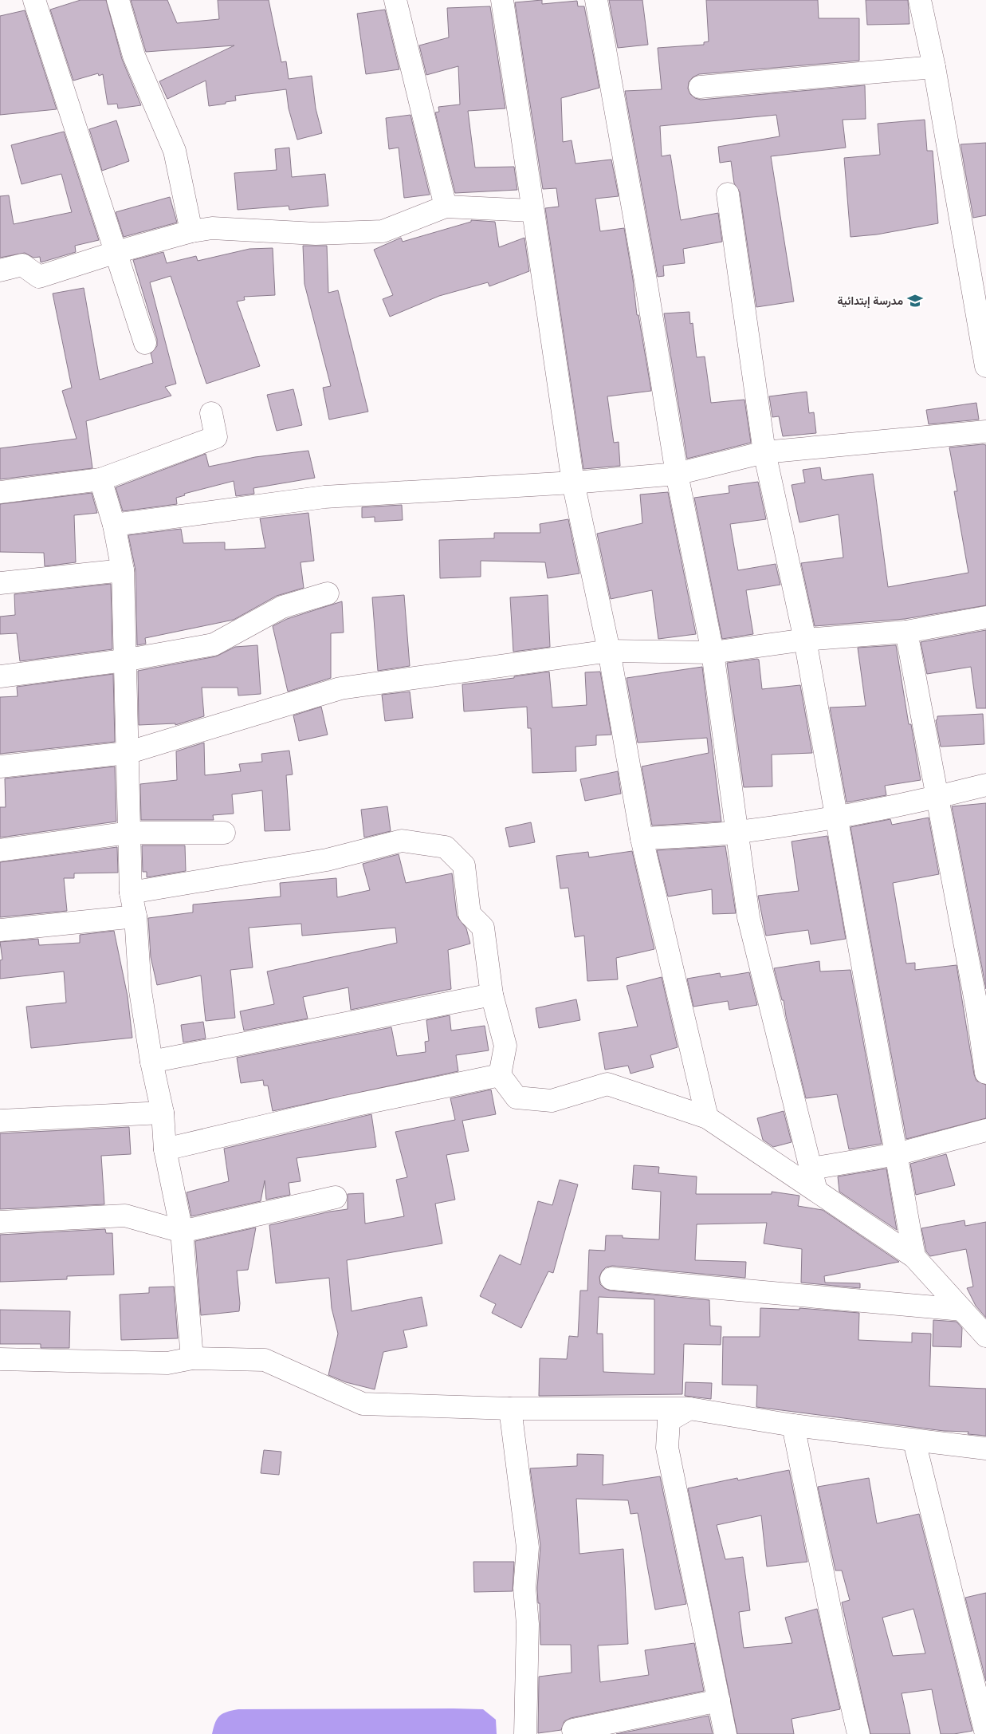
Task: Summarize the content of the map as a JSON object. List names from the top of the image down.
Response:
{
  "places": {
    "school or university": ["مدرسة إبتدائية"]
  }
}
